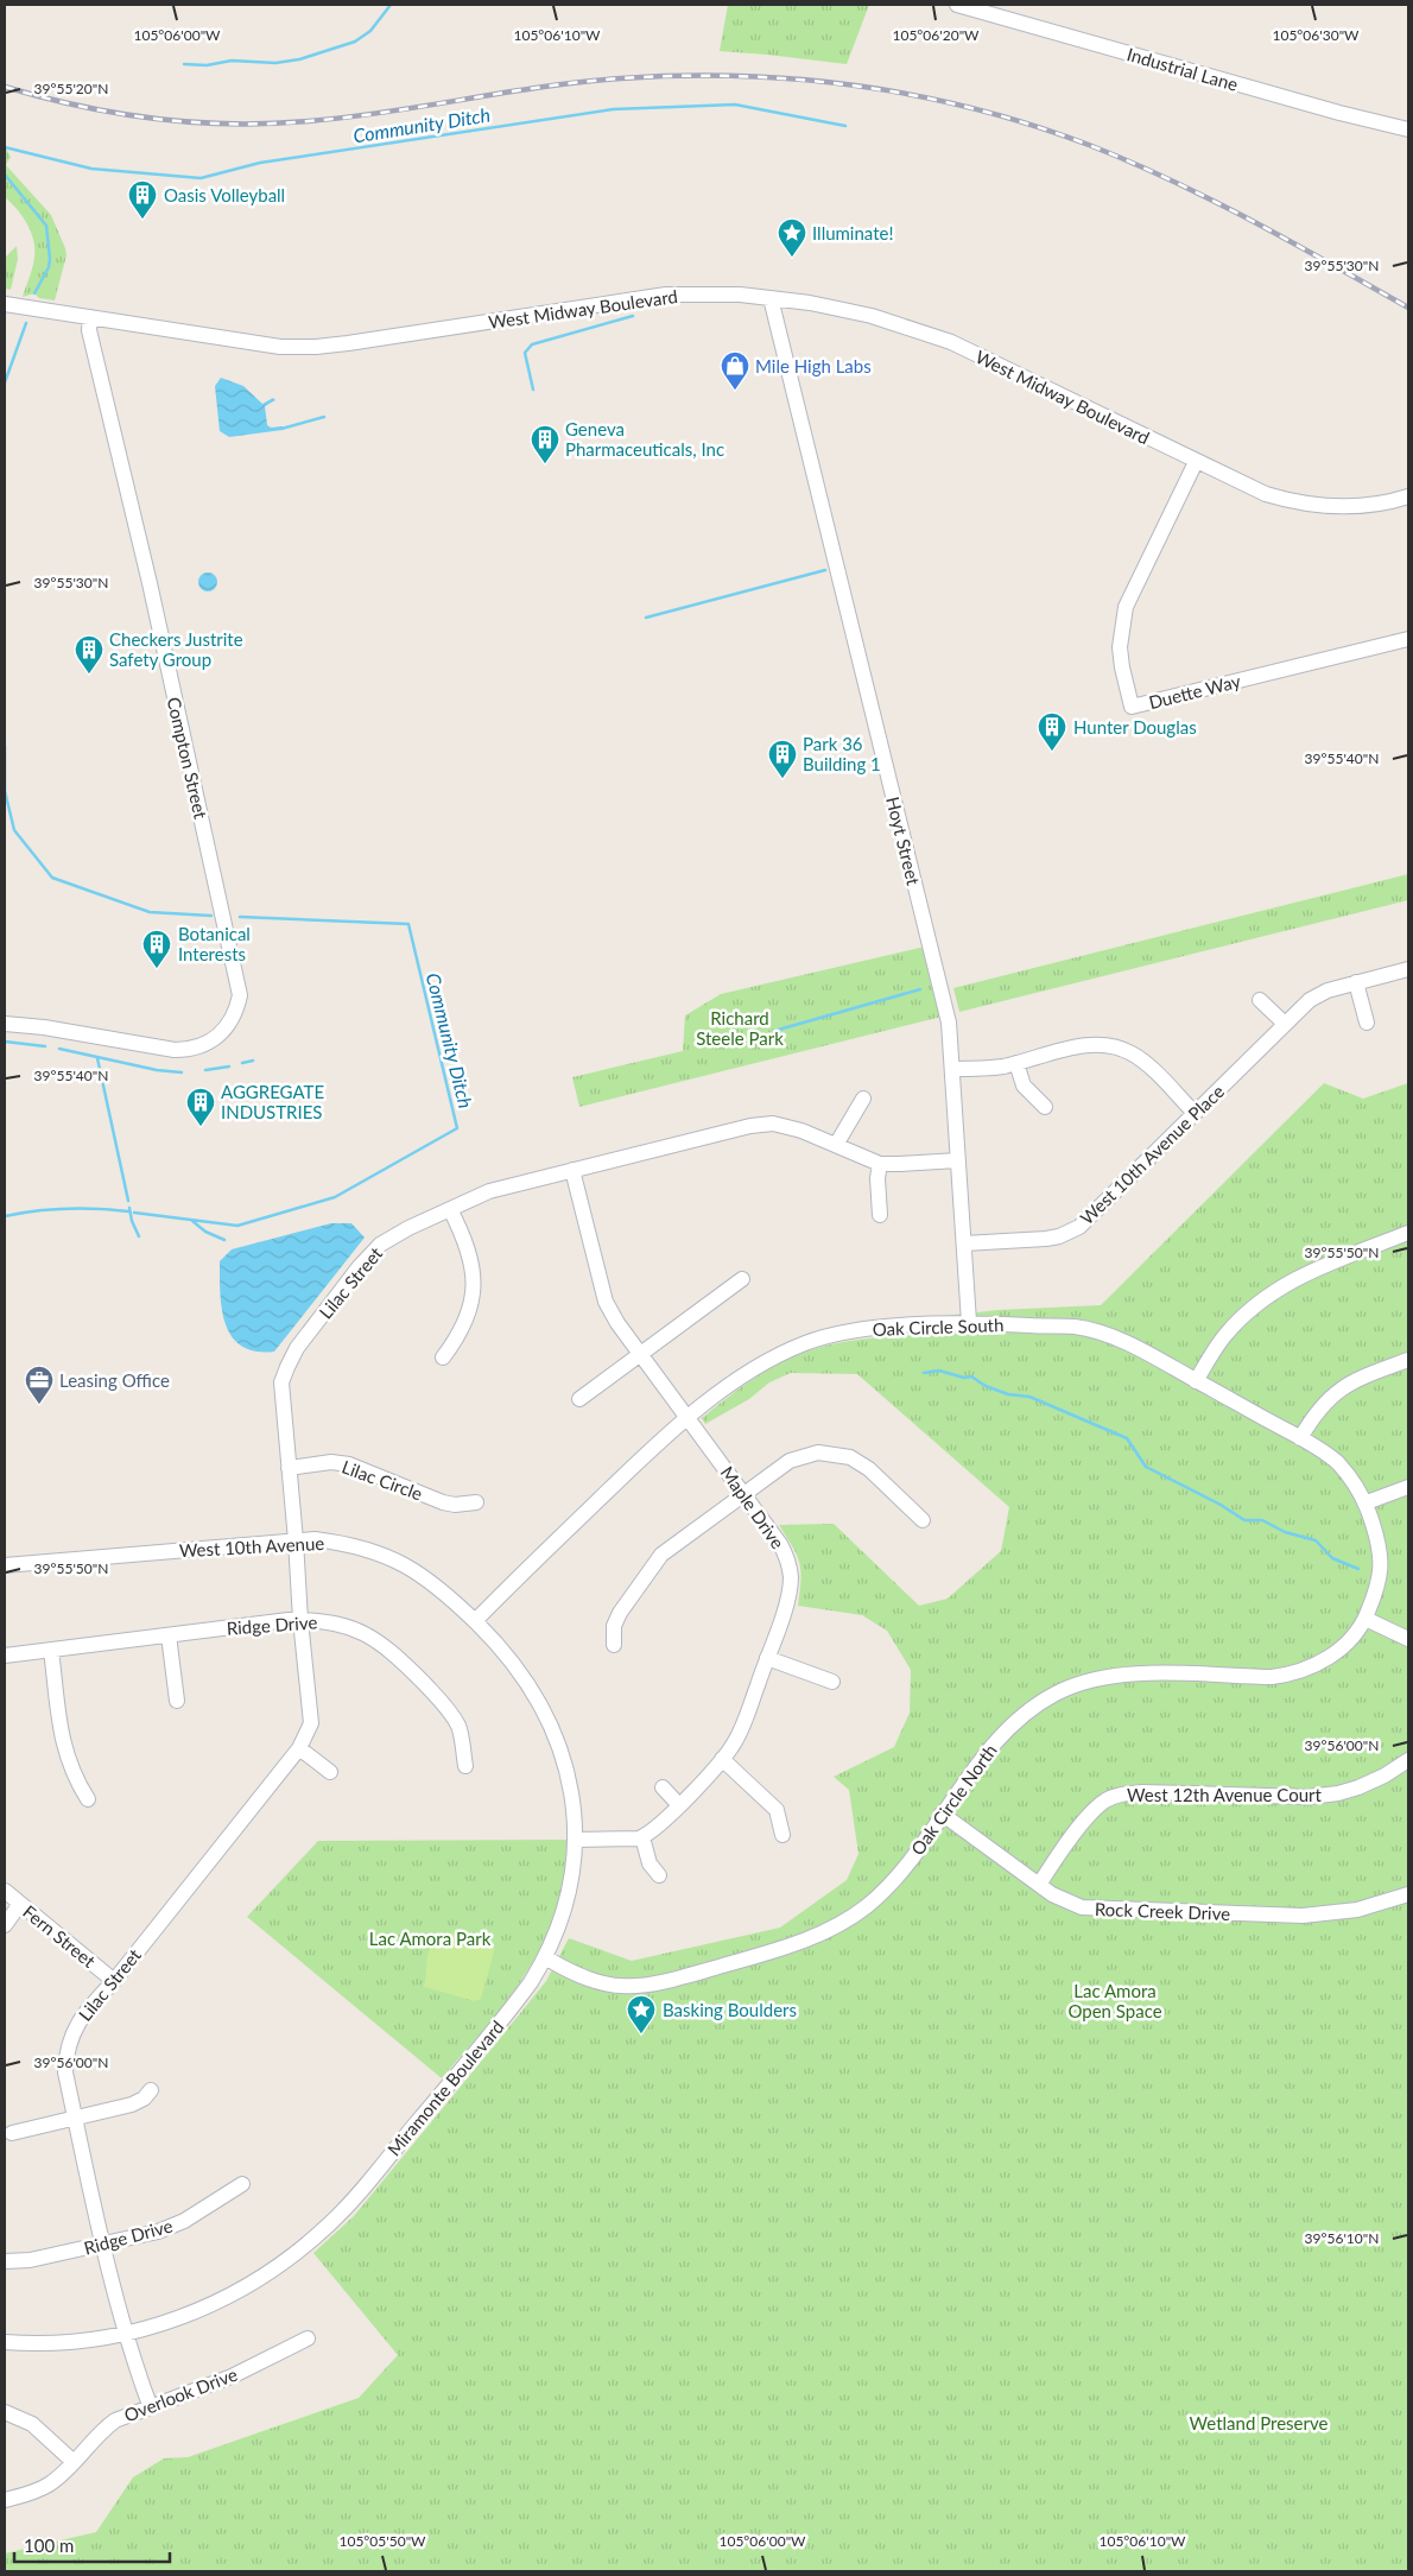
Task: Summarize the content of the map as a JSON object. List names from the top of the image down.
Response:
{
  "streets": {
    "street": [
      "Industrial Lane",
      "West Midway Boulevard",
      "Duette Way",
      "Compton Street",
      "Hoyt Street",
      "West 10th Avenue Place",
      "Lilac Street",
      "Oak Circle South",
      "Lilac Circle",
      "Maple Drive",
      "West 10th Avenue",
      "Ridge Drive",
      "West 12th Avenue Court",
      "Oak Circle North",
      "Rock Creek Drive",
      "Fern Street",
      "Miramonte Boulevard",
      "Overlook Drive"
    ]
  },
  "crossings": [
    ["West Midway Boulevard", "Duette Way"],
    ["West Midway Boulevard", "Compton Street"],
    ["West Midway Boulevard", "Hoyt Street"],
    ["Hoyt Street", "West 10th Avenue Place"],
    ["Hoyt Street", "Lilac Street"],
    ["Hoyt Street", "Oak Circle South"],
    ["Lilac Street", "Lilac Circle"],
    ["Lilac Street", "Maple Drive"],
    ["Lilac Street", "West 10th Avenue"],
    ["Lilac Street", "Ridge Drive"],
    ["Lilac Street", "Fern Street"],
    ["Lilac Street", "Miramonte Boulevard"],
    ["Lilac Street", "Overlook Drive"],
    ["Oak Circle South", "Maple Drive"],
    ["Oak Circle South", "West 10th Avenue"],
    ["Oak Circle South", "Oak Circle North"],
    ["Oak Circle South", "Miramonte Boulevard"],
    ["West 10th Avenue", "Miramonte Boulevard"],
    ["West 12th Avenue Court", "Rock Creek Drive"],
    ["Oak Circle North", "Rock Creek Drive"],
    ["Oak Circle North", "Miramonte Boulevard"]
  ],
  "water": ["Community Ditch"],
  "parks": [
    "Richard Steele Park",
    "Lac Amora Park",
    "Lac Amora Open Space",
    "Wetland Preserve"
  ],
  "places": {
    "building": [
      "Oasis Volleyball",
      "Geneva Pharmaceuticals, Inc",
      "Checkers Justrite Safety Group",
      "Hunter Douglas",
      "Park 36 Building 1",
      "Botanical Interests",
      "AGGREGATE INDUSTRIES"
    ],
    "place": ["Illuminate!", "Basking Boulders"],
    "shop": ["Mile High Labs"],
    "office": ["Leasing Office"]
  },
  "scale_bar": "100 m",
  "coordinates": [
    "105°06'00\"W",
    "105°06'10\"W",
    "105°06'20\"W",
    "105°06'30\"W",
    "39°55'20\"N",
    "39°55'30\"N",
    "39°55'40\"N",
    "39°55'50\"N",
    "39°56'00\"N",
    "39°56'10\"N",
    "105°05'50\"W"
  ]
}
